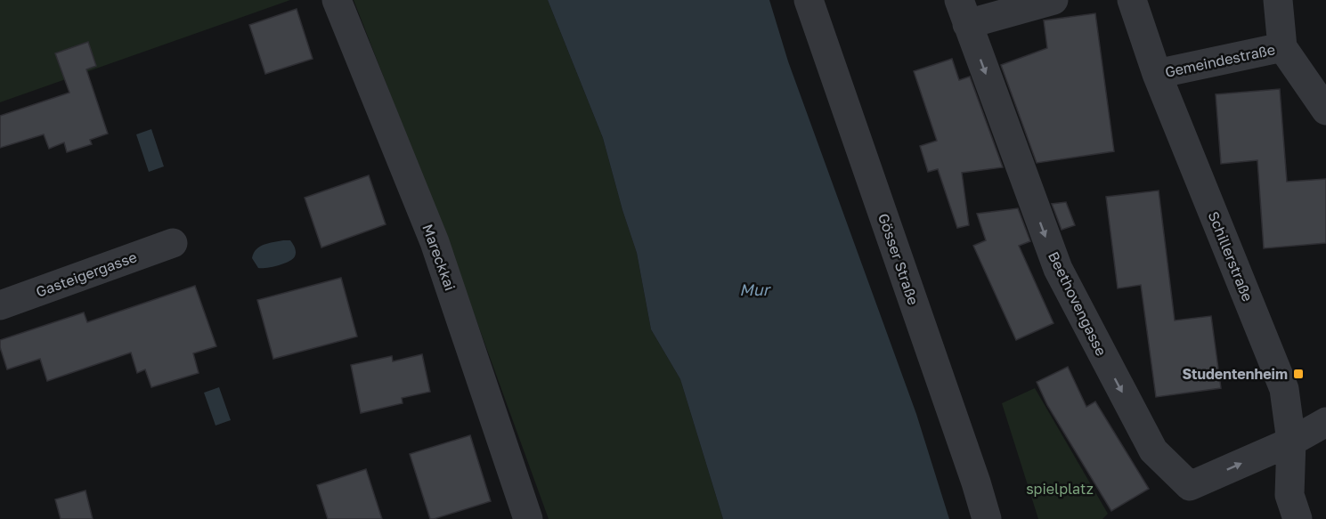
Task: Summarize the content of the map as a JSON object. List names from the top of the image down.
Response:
{
  "streets": {
    "street": [
      "Gemeindestraße",
      "Schillerstraße",
      "Mareckkai",
      "Gösser Straße",
      "Gasteigergasse",
      "Beethovengasse"
    ]
  },
  "crossings": [
    ["Gemeindestraße", "Schillerstraße"],
    ["Schillerstraße", "Beethovengasse"]
  ],
  "one_way": ["Beethovengasse"],
  "water": ["Mur"],
  "parks": ["spielplatz"],
  "places": {
    "transit": ["Studentenheim"]
  }
}
